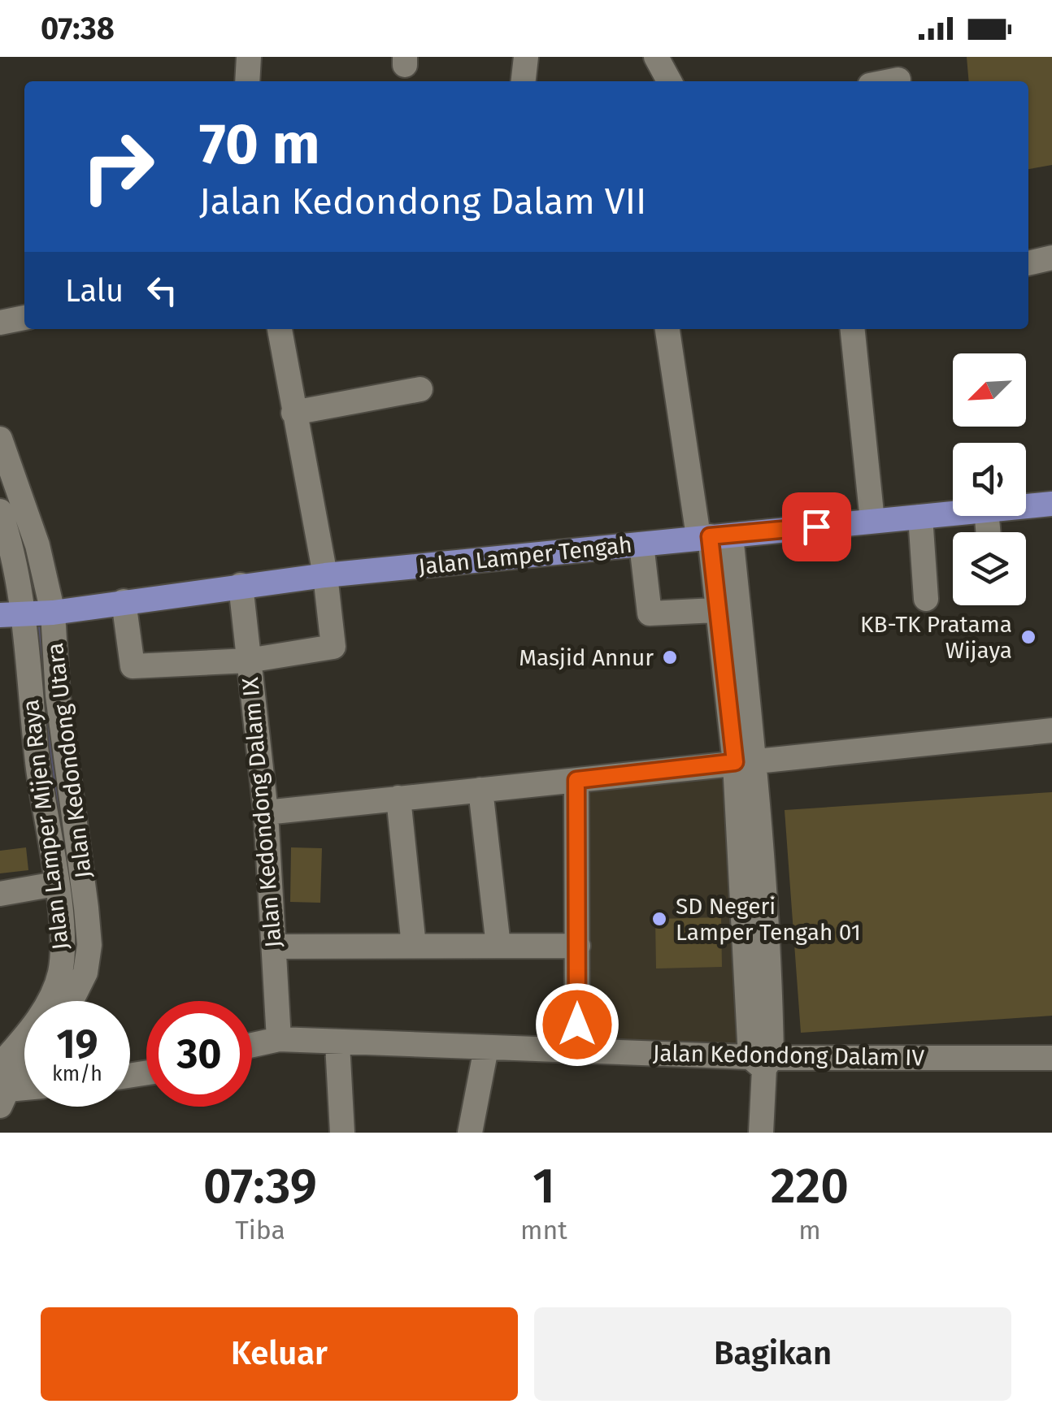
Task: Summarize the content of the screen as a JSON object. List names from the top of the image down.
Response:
{
  "streets": {
    "main road": ["Jalan Lamper Tengah"],
    "street": [
      "Jalan Kedondong Utara",
      "Jalan Kedondong Dalam IX",
      "Jalan Lamper Mijen Raya",
      "Jalan Kedondong Dalam IV"
    ]
  },
  "crossings": [
    ["Jalan Lamper Tengah", "Jalan Kedondong Utara"],
    ["Jalan Lamper Tengah", "Jalan Kedondong Dalam IX"],
    ["Jalan Lamper Tengah", "Jalan Lamper Mijen Raya"],
    ["Jalan Kedondong Utara", "Jalan Lamper Mijen Raya"],
    ["Jalan Kedondong Dalam IX", "Jalan Kedondong Dalam IV"]
  ],
  "places": ["KB-TK Pratama Wijaya", "Masjid Annur", "SD Negeri Lamper Tengah 01"],
  "north": "bottom left",
  "page": {
    "status": "07:38",
    "turn": ["70 m", "Jalan Kedondong Dalam VII"],
    "then": "Lalu",
    "speed": "19 km/h",
    "limit": "30",
    "eta": [
      "07:39",
      "Tiba",
      "1",
      "mnt",
      "220",
      "m"
    ],
    "buttons": ["Keluar", "Bagikan"]
  }
}
